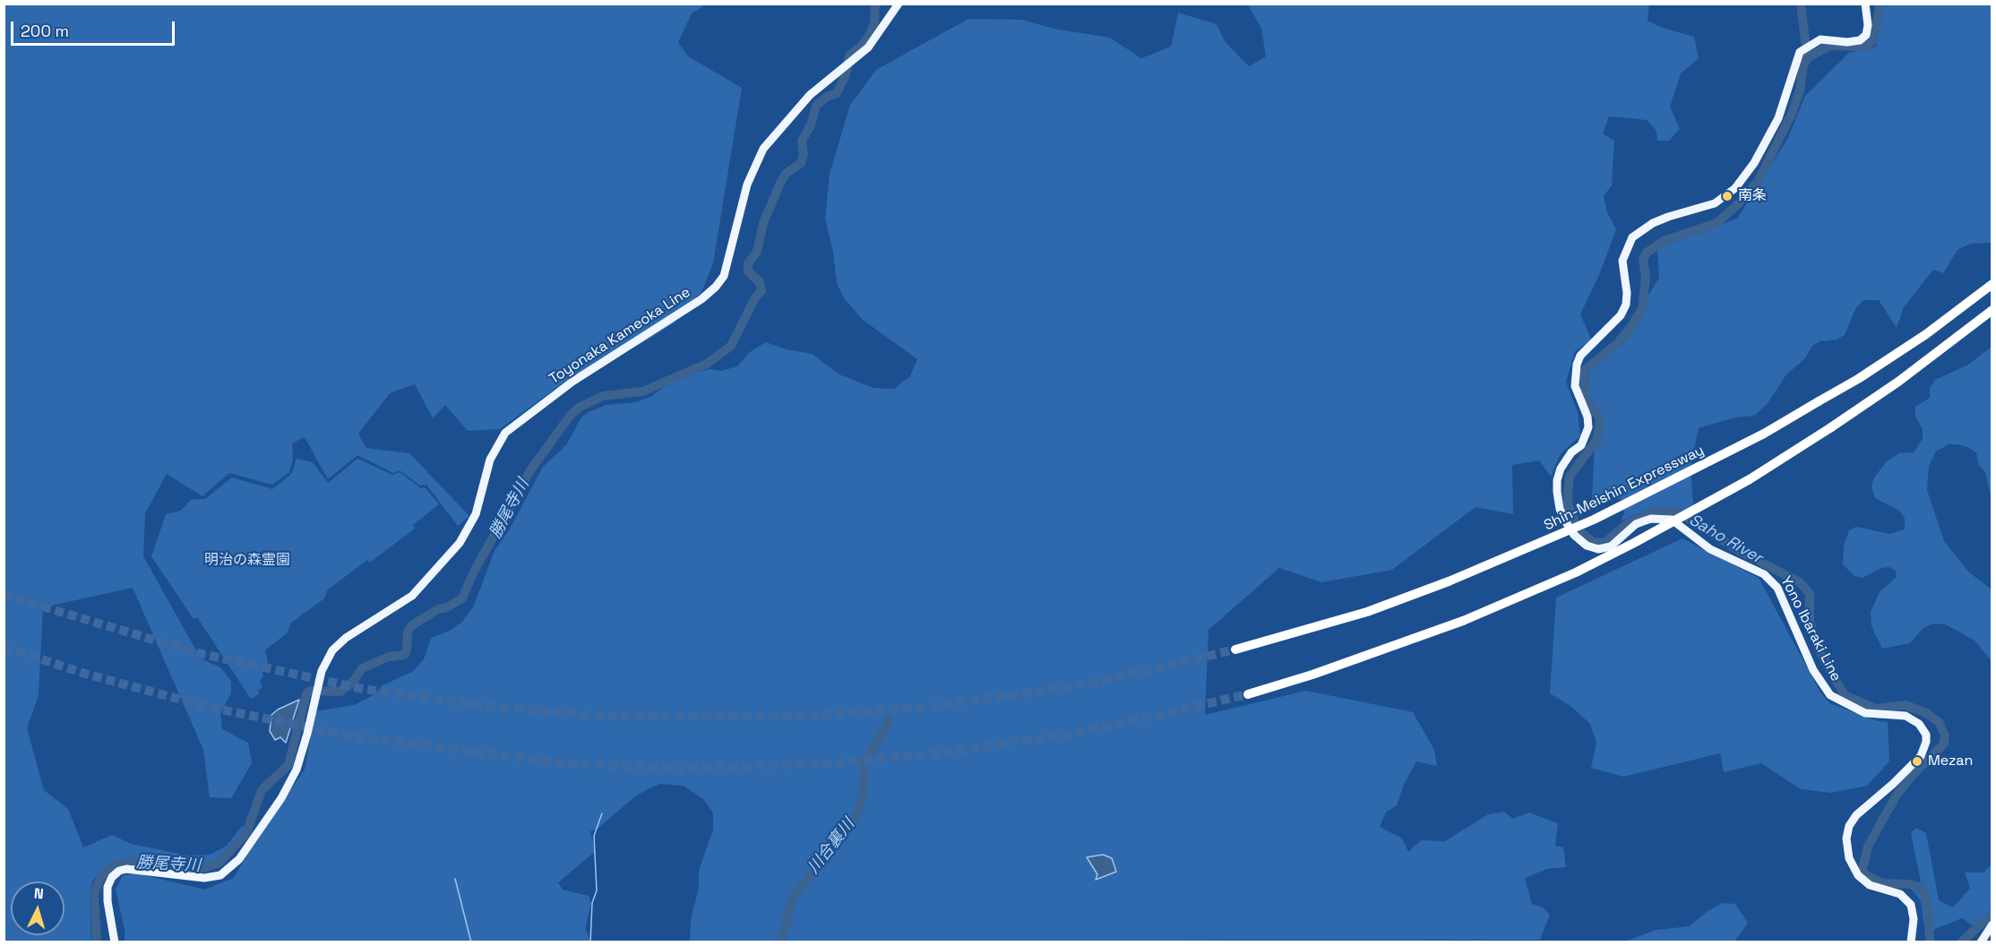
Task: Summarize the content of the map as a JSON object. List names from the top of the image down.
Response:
{
  "streets": {
    "highway": ["Shin-Meishin Expressway"],
    "main road": ["Toyonaka Kameoka Line", "Yono Ibaraki Line"]
  },
  "water": ["勝尾寺川", "Saho River", "川合裏川"],
  "parks": ["明治の森霊園"],
  "places": ["南条", "Mezan"],
  "scale_bar": "200 m",
  "north": "top"
}
